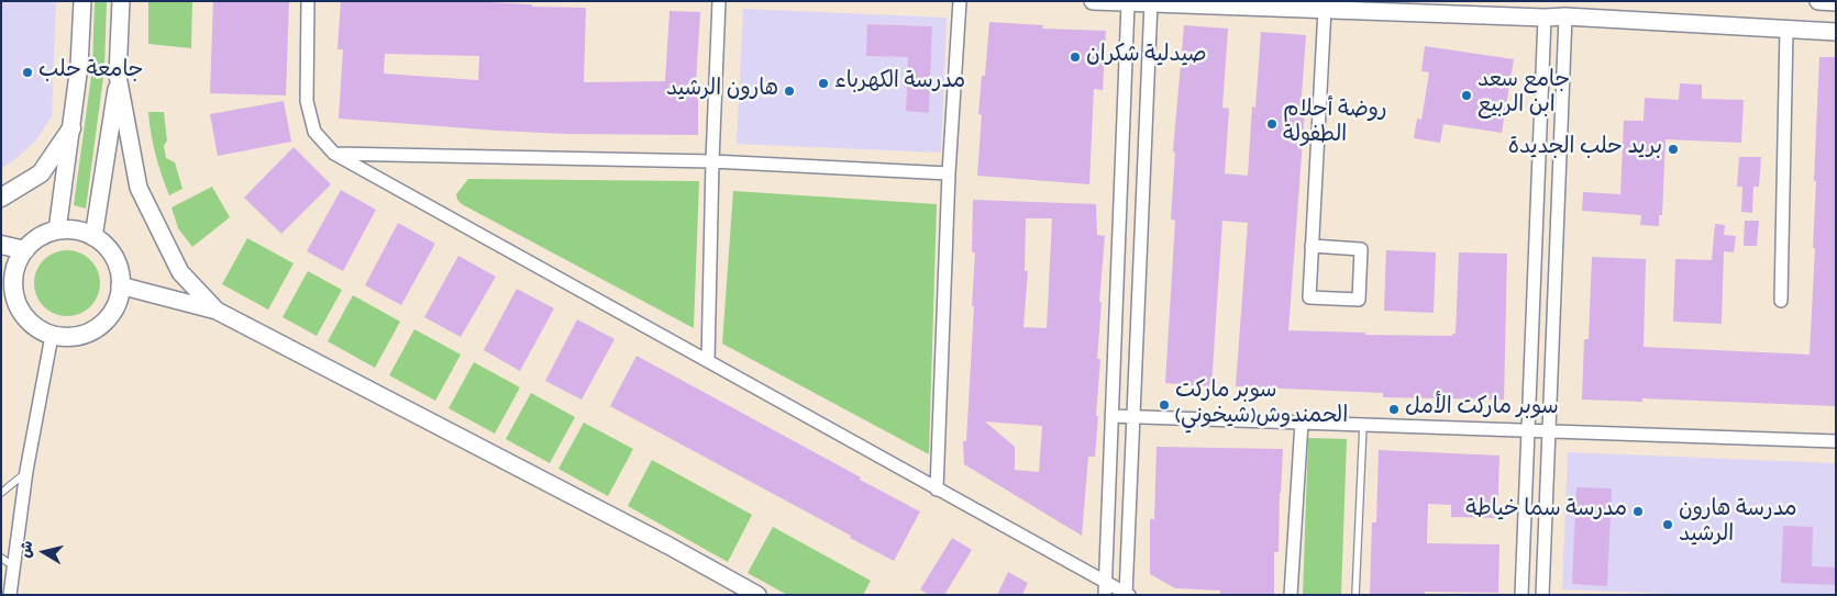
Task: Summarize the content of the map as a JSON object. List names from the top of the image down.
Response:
{
  "places": [
    "صيدلية شكران",
    "جامعة حلب",
    "مدرسة الكهرباء",
    "هارون الرشيد",
    "جامع سعد ابن الربيع",
    "روضة أحلام الطفولة",
    "بريد حلب الجديدة",
    "سوبر ماركت الحمندوش(شيخوني)",
    "سوبر ماركت الأمل",
    "مدرسة سما خياطة",
    "مدرسة هارون الرشيد"
  ],
  "north": "left"
}
